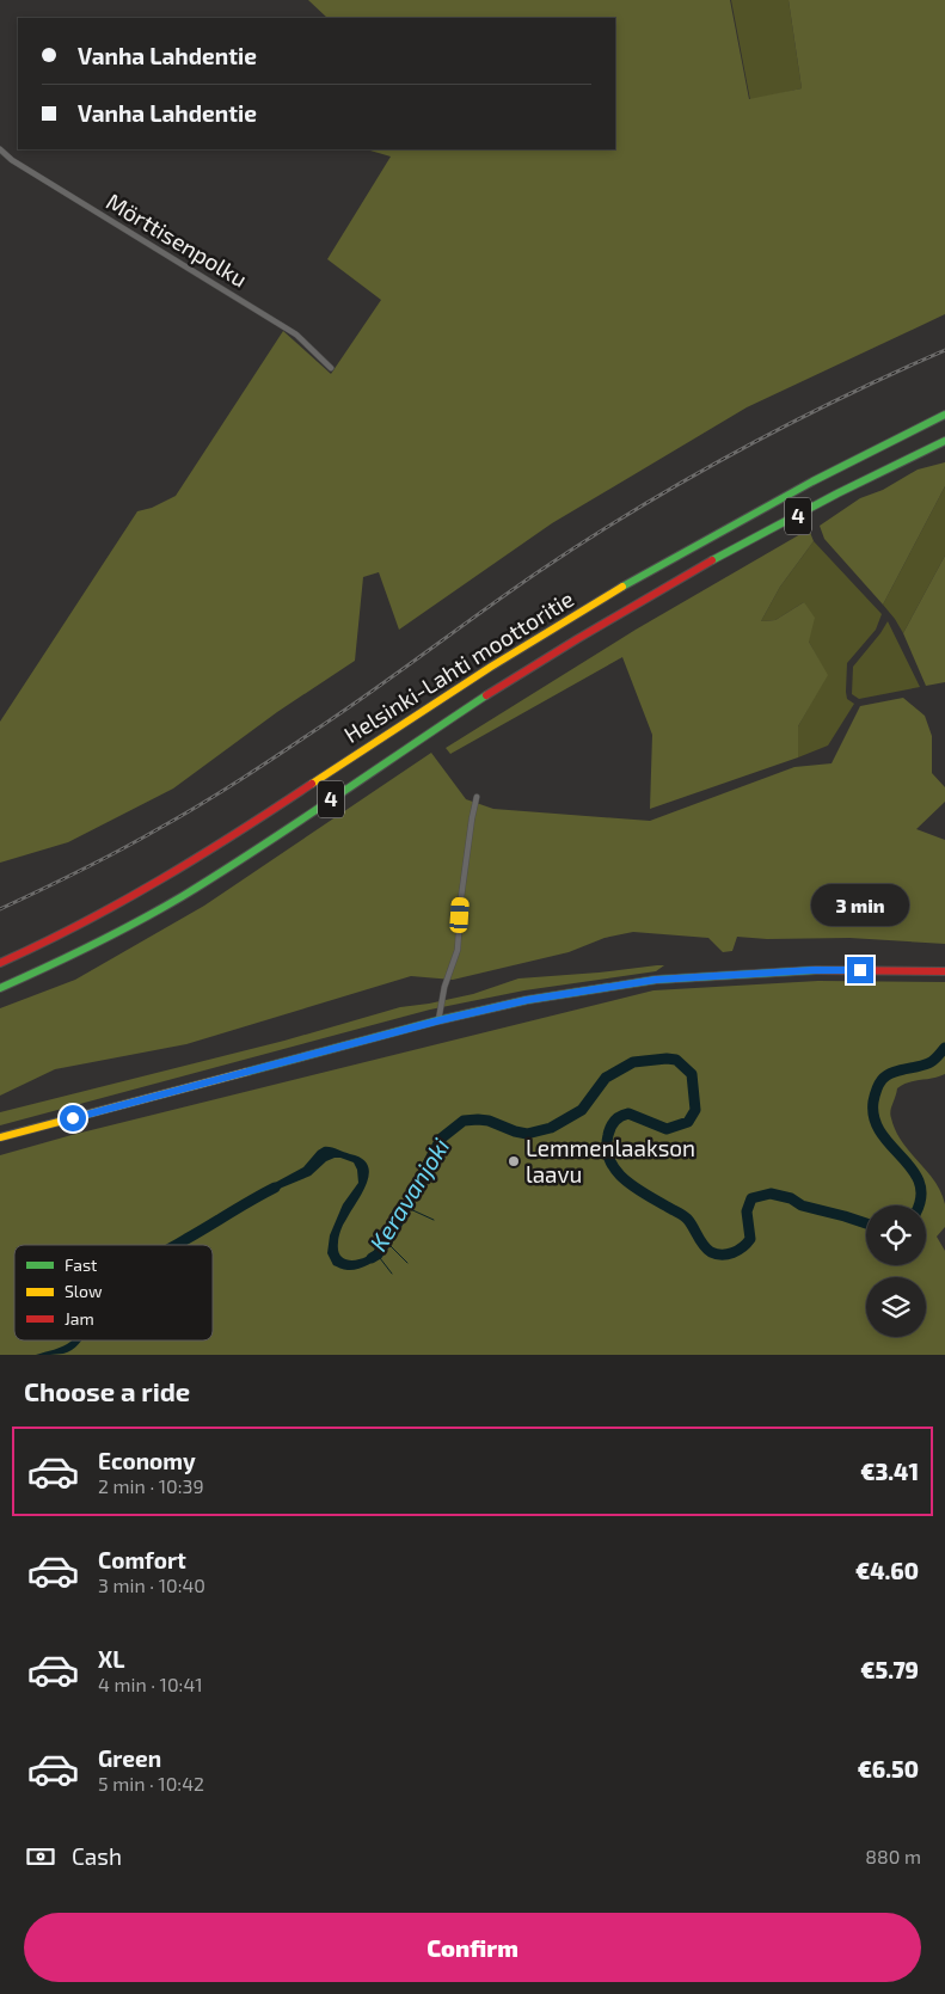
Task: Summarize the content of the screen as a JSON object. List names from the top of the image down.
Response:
{
  "streets": {
    "main road": ["4", "Helsinki-Lahti moottoritie"],
    "street": ["Mörttisenpolku"]
  },
  "water": ["Keravanjoki"],
  "places": ["Lemmenlaakson laavu"],
  "legend": ["Fast", "Slow", "Jam"],
  "page": {
    "banner": ["Vanha Lahdentie", "Vanha Lahdentie"],
    "bubble": "3 min",
    "heading": "Choose a ride",
    "list": [
      {
        "name": "Economy",
        "note": "2 min · 10:39",
        "value": "€3.41"
      },
      {
        "name": "Comfort",
        "note": "3 min · 10:40",
        "value": "€4.60"
      },
      {
        "name": "XL",
        "note": "4 min · 10:41",
        "value": "€5.79"
      },
      {
        "name": "Green",
        "note": "5 min · 10:42",
        "value": "€6.50"
      }
    ],
    "pay": ["Cash", "880 m"],
    "buttons": "Confirm"
  }
}
